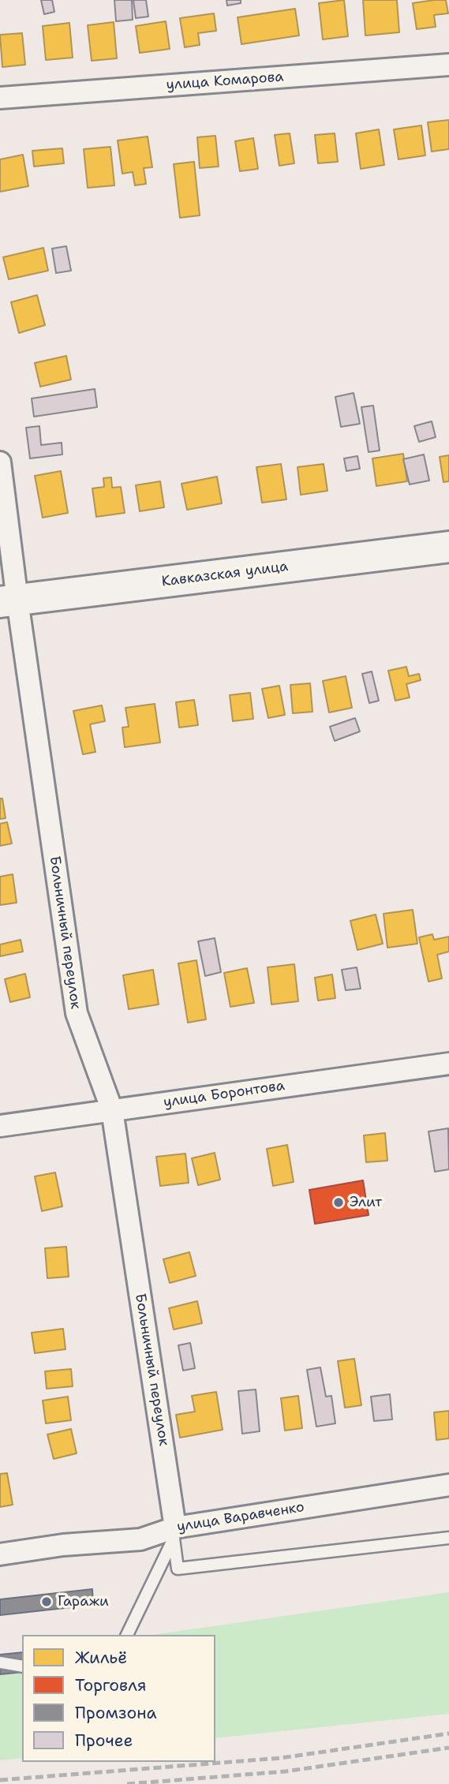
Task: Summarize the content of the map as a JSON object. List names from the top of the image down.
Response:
{
  "streets": {
    "street": [
      "улица Комарова",
      "Кавказская улица",
      "Больничный переулок",
      "улица Боронтова",
      "улица Варавченко"
    ]
  },
  "crossings": [
    ["Кавказская улица", "Больничный переулок"],
    ["Больничный переулок", "улица Боронтова"],
    ["Больничный переулок", "улица Варавченко"]
  ],
  "places": ["Элит", "Гаражи"],
  "legend": [
    "Жильё",
    "Торговля",
    "Промзона",
    "Прочее"
  ]
}
